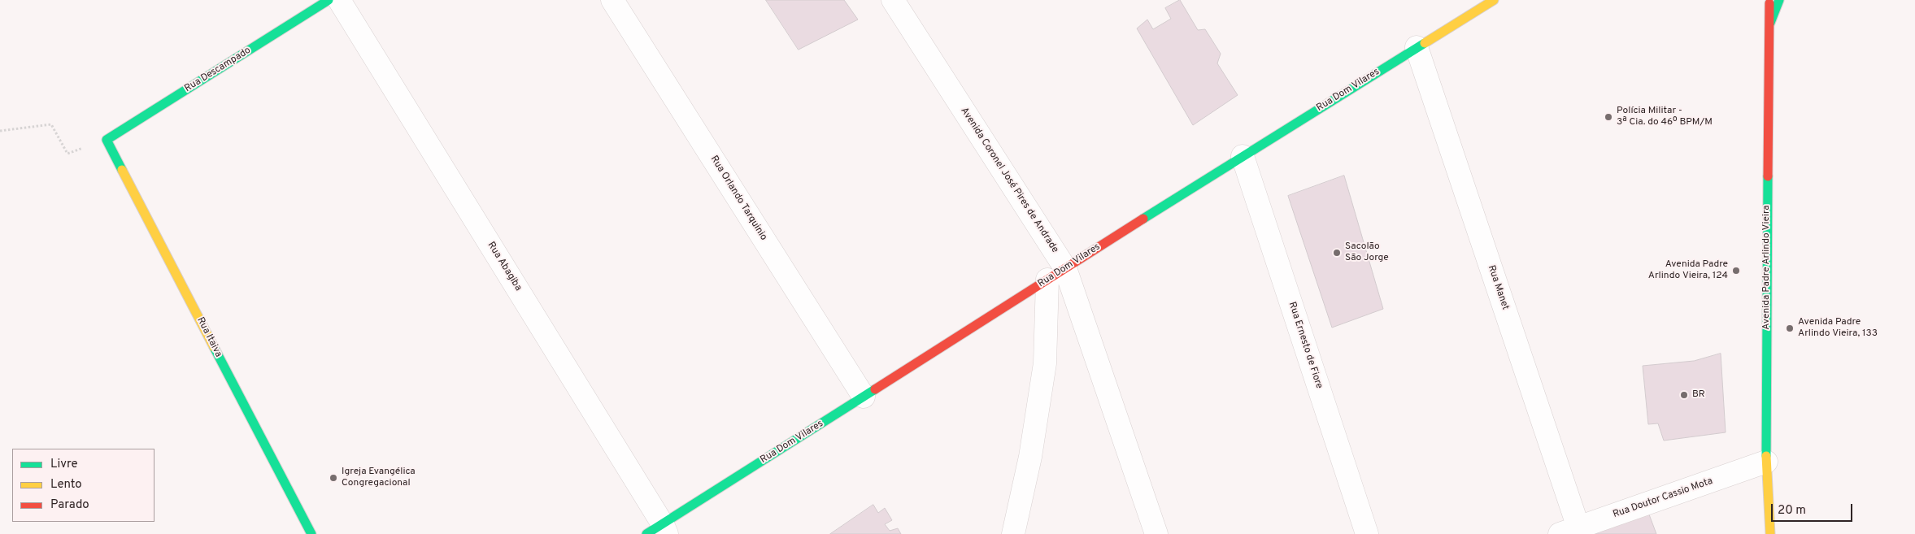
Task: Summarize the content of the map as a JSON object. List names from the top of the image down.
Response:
{
  "streets": {
    "main road": [
      "Rua Descampado",
      "Rua Dom Vilares",
      "Avenida Padre Arlindo Vieira",
      "Rua Itaiva"
    ],
    "street": [
      "Avenida Coronel José Pires de Andrade",
      "Rua Orlando Tarquinio",
      "Rua Abagiba",
      "Rua Manet",
      "Rua Ernesto de Fiore",
      "Rua Doutor Cassio Mota"
    ]
  },
  "crossings": [
    ["Rua Descampado", "Rua Itaiva"],
    ["Rua Dom Vilares", "Avenida Coronel José Pires de Andrade"],
    ["Rua Dom Vilares", "Rua Orlando Tarquinio"],
    ["Rua Dom Vilares", "Rua Abagiba"],
    ["Rua Dom Vilares", "Rua Manet"],
    ["Rua Dom Vilares", "Rua Ernesto de Fiore"],
    ["Avenida Padre Arlindo Vieira", "Rua Doutor Cassio Mota"],
    ["Rua Manet", "Rua Doutor Cassio Mota"]
  ],
  "places": [
    "Polícia Militar - 3ª Cia. do 46º BPM/M",
    "Sacolão São Jorge",
    "Avenida Padre Arlindo Vieira, 124",
    "Avenida Padre Arlindo Vieira, 133",
    "BR",
    "Igreja Evangélica Congregacional"
  ],
  "legend": ["Livre", "Lento", "Parado"],
  "scale_bar": "20 m"
}
